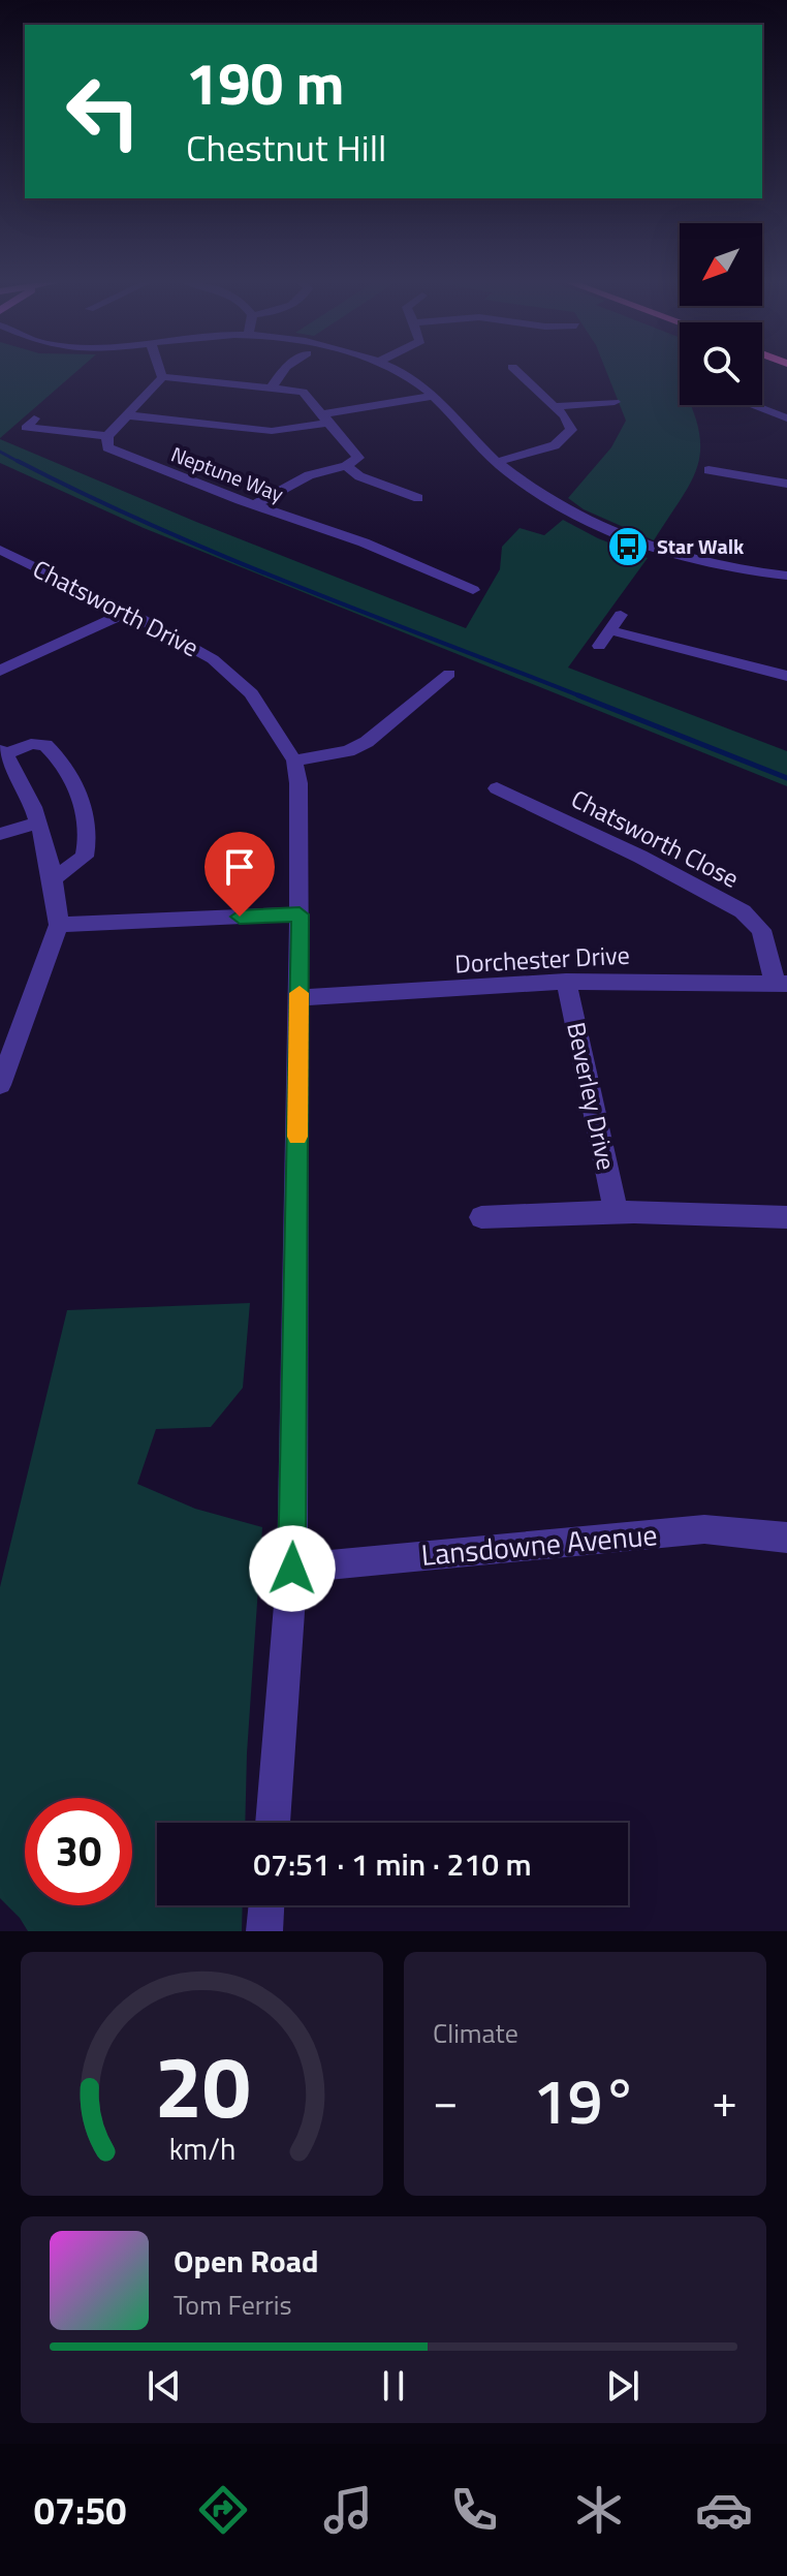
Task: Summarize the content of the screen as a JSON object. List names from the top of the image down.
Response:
{
  "streets": {
    "street": [
      "Neptune Way",
      "Chatsworth Drive",
      "Chatsworth Close",
      "Dorchester Drive",
      "Beverley Drive",
      "Lansdowne Avenue"
    ]
  },
  "crossings": [
    ["Chatsworth Drive", "Dorchester Drive"],
    ["Chatsworth Drive", "Lansdowne Avenue"],
    ["Chatsworth Close", "Dorchester Drive"],
    ["Dorchester Drive", "Beverley Drive"]
  ],
  "places": {
    "bus stop": ["Star Walk"]
  },
  "north": "bottom left",
  "page": {
    "turn": ["190 m", "Chestnut Hill"],
    "limit": "30",
    "trip": "07:51 · 1 min · 210 m",
    "tile": "Climate",
    "heat": ["−", "19°", "+"],
    "song": ["Open Road", "Tom Ferris"],
    "tabs": "07:50",
    "gauge": ["20", "km/h"]
  }
}
